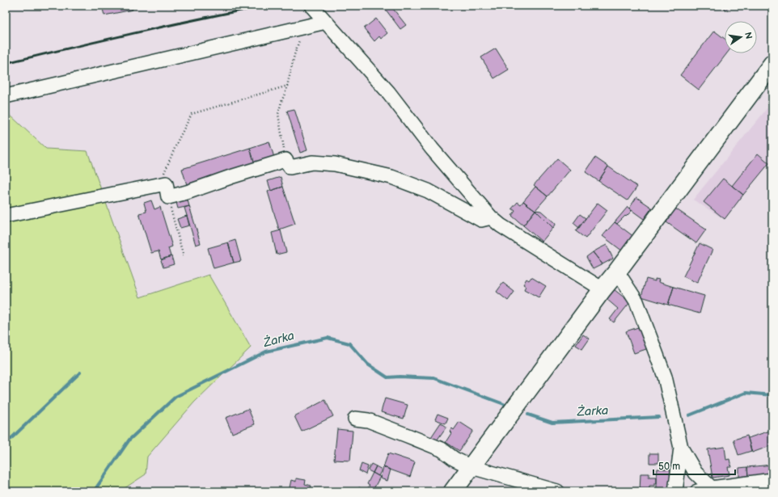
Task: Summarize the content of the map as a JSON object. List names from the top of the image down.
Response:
{
  "water": ["Żarka"],
  "scale_bar": "50 m",
  "north": "right"
}
